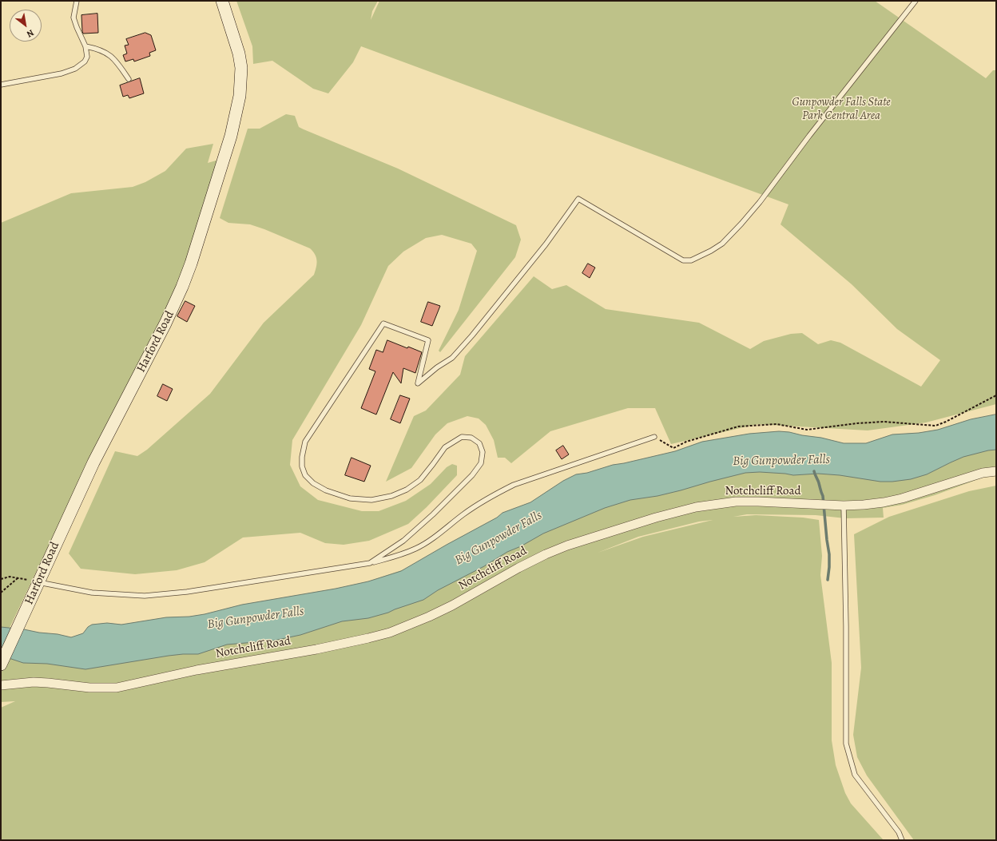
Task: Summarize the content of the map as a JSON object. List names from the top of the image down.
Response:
{
  "streets": {
    "main road": ["Harford Road"],
    "street": ["Notchcliff Road"]
  },
  "water": ["Big Gunpowder Falls"],
  "parks": ["Gunpowder Falls State Park Central Area"],
  "north": "bottom right"
}
